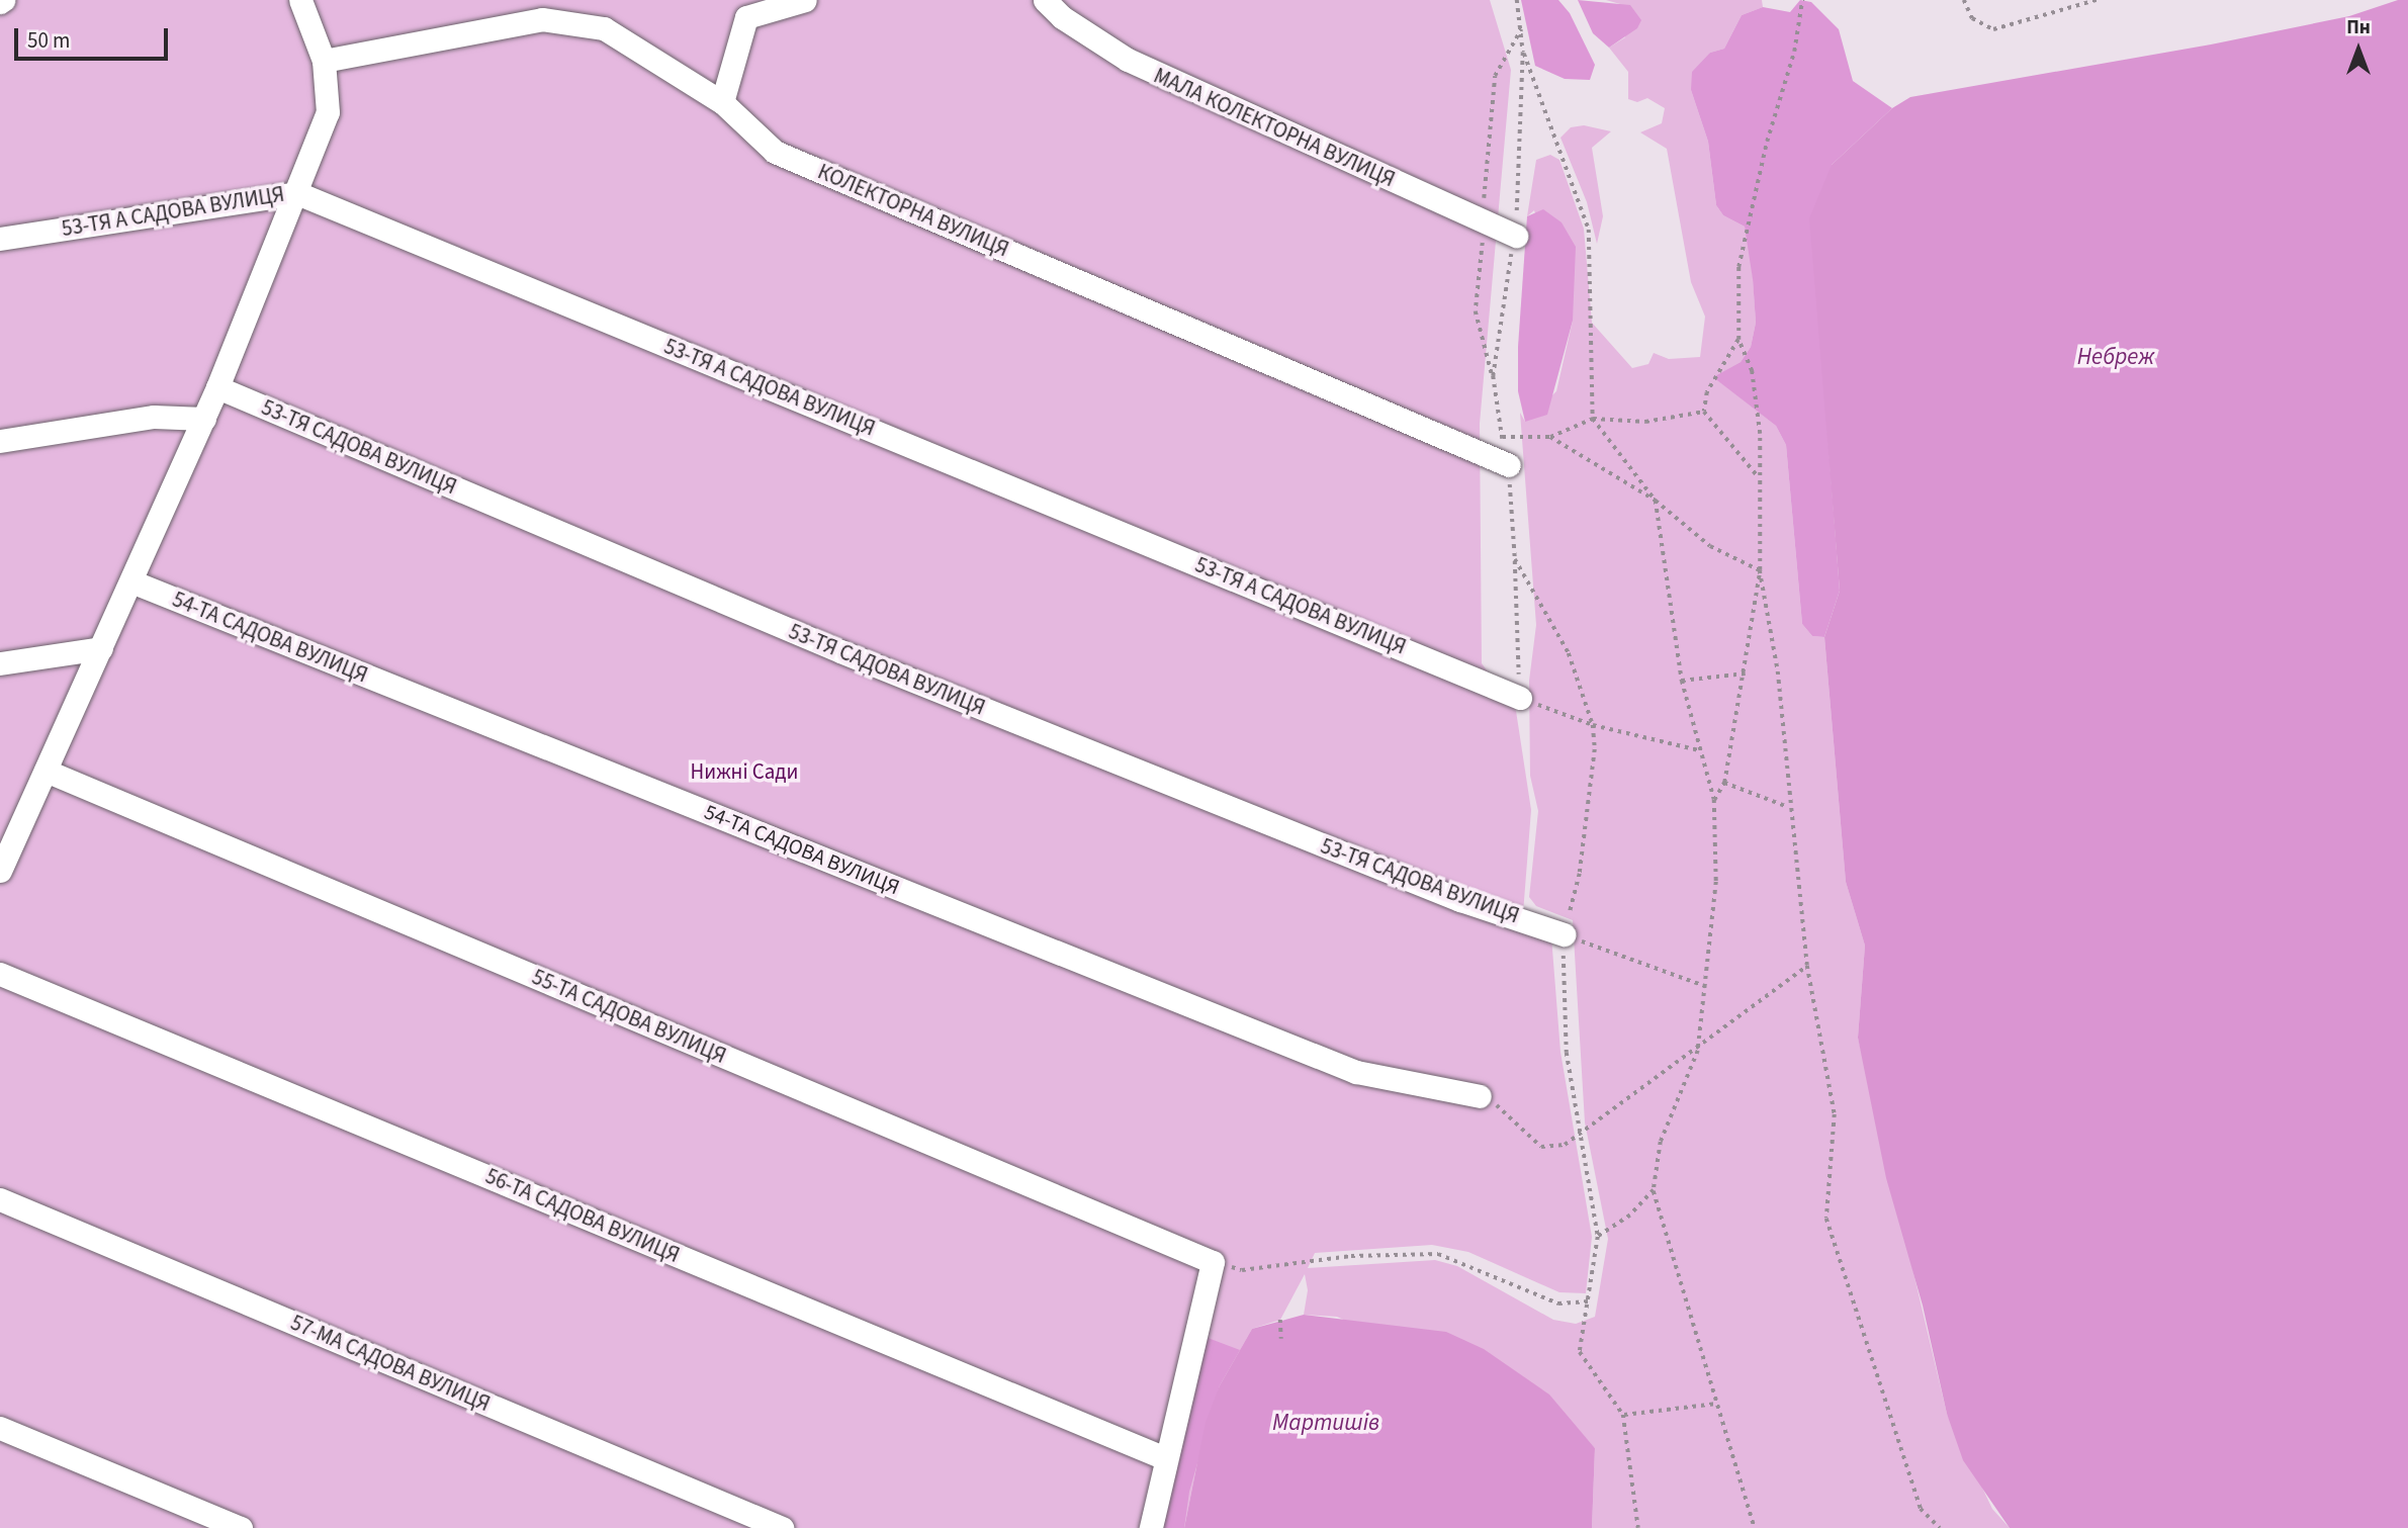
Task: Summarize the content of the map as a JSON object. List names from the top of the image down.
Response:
{
  "streets": {
    "street": [
      "МАЛА КОЛЕКТОРНА ВУЛИЦЯ",
      "КОЛЕКТОРНА ВУЛИЦЯ",
      "53-ТЯ А САДОВА ВУЛИЦЯ",
      "53-ТЯ САДОВА ВУЛИЦЯ",
      "54-ТА САДОВА ВУЛИЦЯ",
      "55-ТА САДОВА ВУЛИЦЯ",
      "56-ТА САДОВА ВУЛИЦЯ",
      "57-МА САДОВА ВУЛИЦЯ"
    ]
  },
  "water": ["Небреж", "Мартишів"],
  "parks": ["Нижні Сади"],
  "scale_bar": "50 m",
  "north": "top"
}
